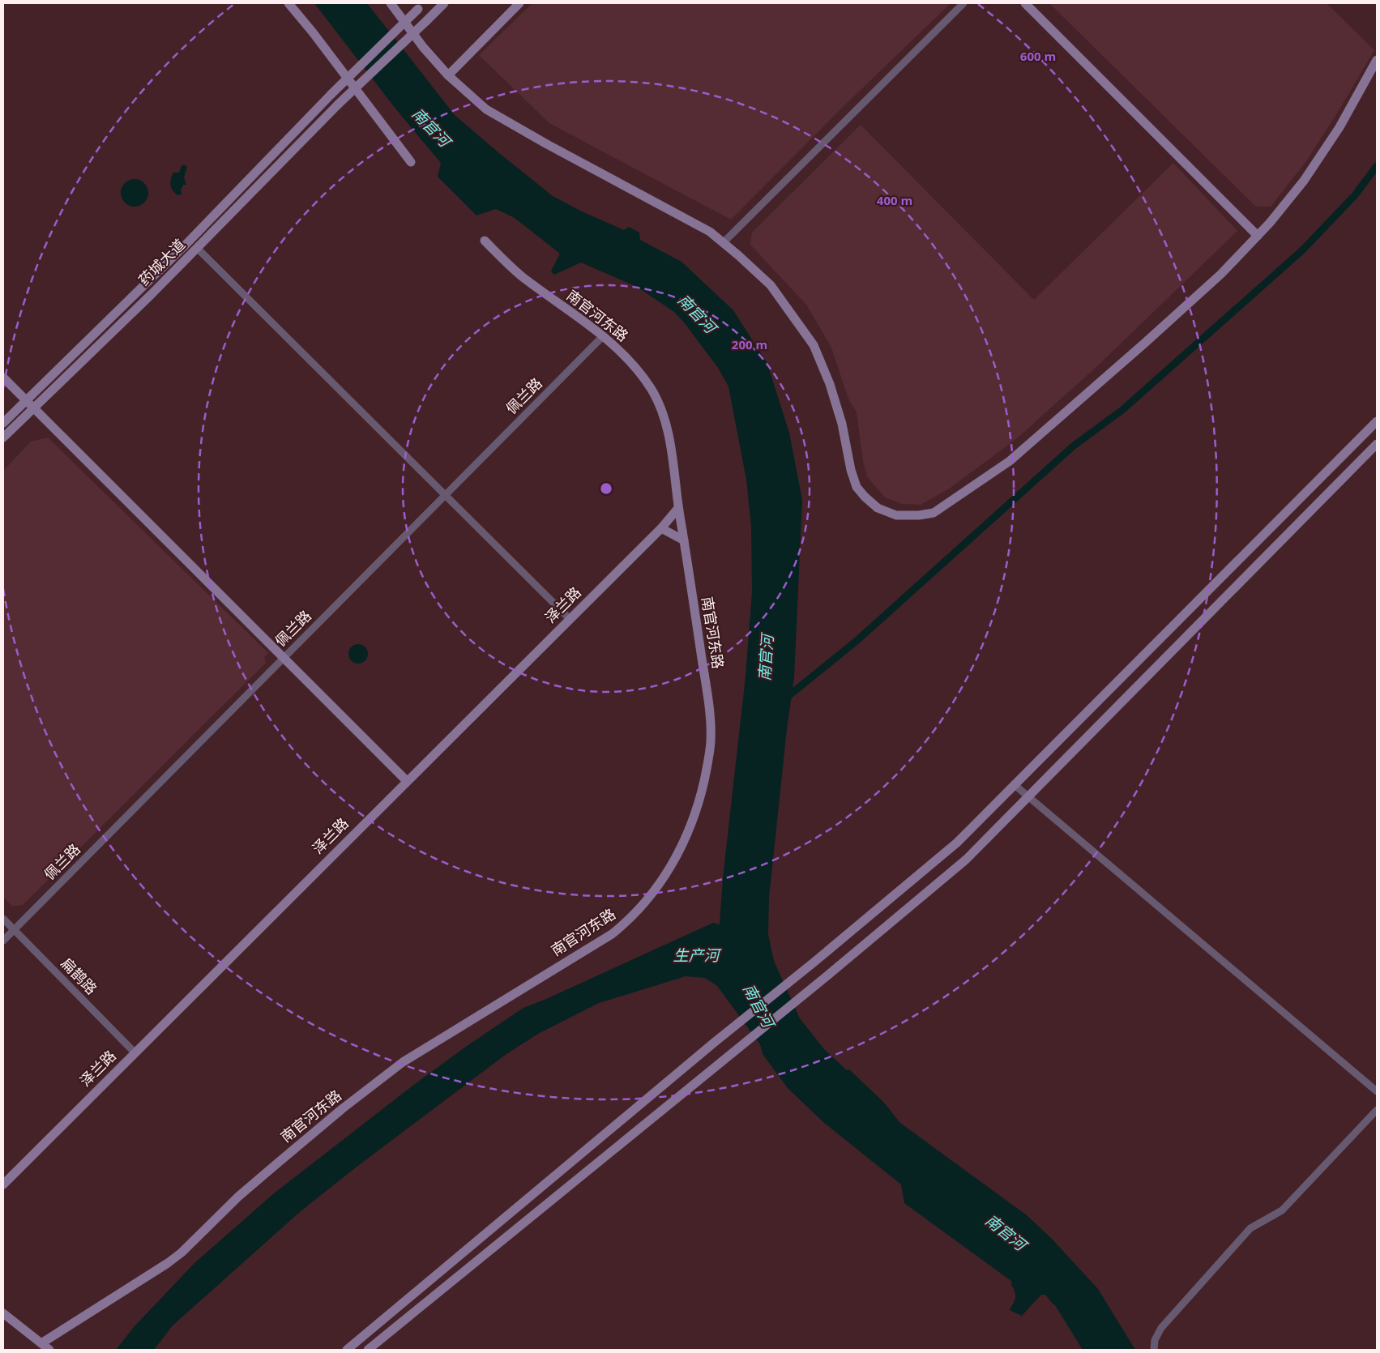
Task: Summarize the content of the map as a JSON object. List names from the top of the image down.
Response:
{
  "streets": {
    "street": [
      "药城大道",
      "南官河东路",
      "佩兰路",
      "泽兰路",
      "扁鹊路"
    ]
  },
  "crossings": [
    ["南官河东路", "佩兰路"],
    ["南官河东路", "泽兰路"],
    ["佩兰路", "扁鹊路"],
    ["泽兰路", "扁鹊路"]
  ],
  "water": ["南官河", "生产河"],
  "rings": ["600 m", "400 m", "200 m"]
}
